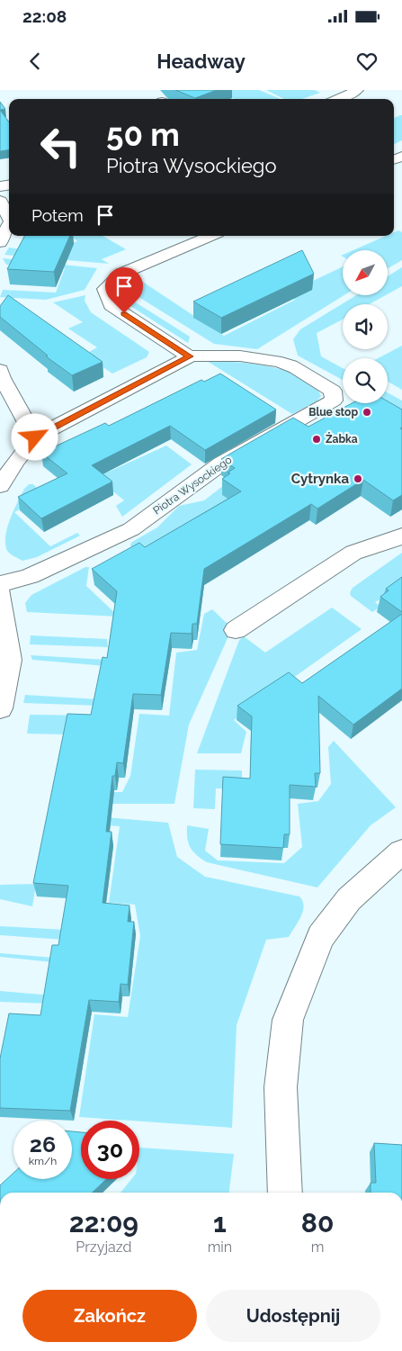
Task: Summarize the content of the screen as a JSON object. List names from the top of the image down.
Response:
{
  "streets": {
    "street": ["Piotra Wysockiego"]
  },
  "places": ["Blue stop", "Żabka", "Cytrynka"],
  "north": "bottom left",
  "page": {
    "status": "22:08",
    "header": "Headway",
    "turn": ["50 m", "Piotra Wysockiego"],
    "then": "Potem",
    "speed": "26 km/h",
    "limit": "30",
    "eta": [
      "22:09",
      "Przyjazd",
      "1",
      "min",
      "80",
      "m"
    ],
    "buttons": ["Zakończ", "Udostępnij"]
  }
}
